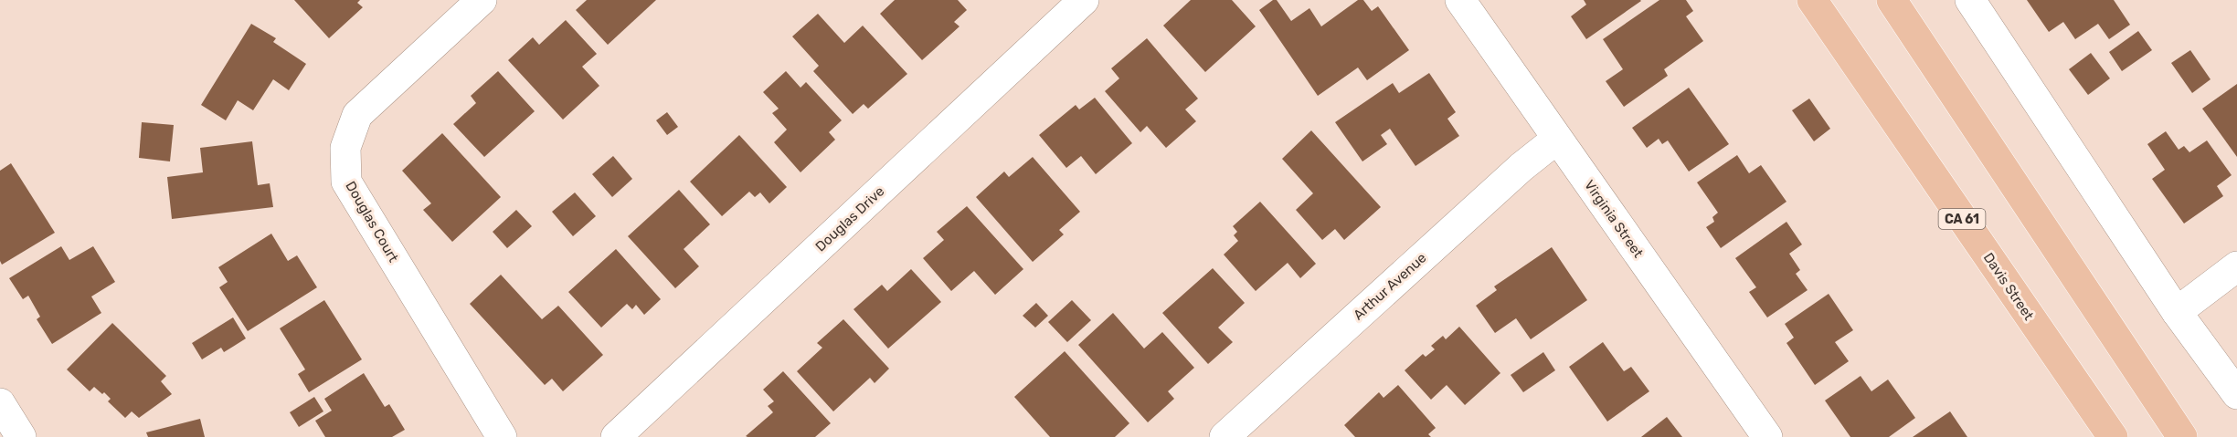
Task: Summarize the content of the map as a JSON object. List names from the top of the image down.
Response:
{
  "streets": {
    "main road": ["CA 61", "Davis Street"],
    "street": [
      "Douglas Drive",
      "Virginia Street",
      "Douglas Court",
      "Arthur Avenue"
    ]
  },
  "crossings": [
    ["Virginia Street", "Arthur Avenue"]
  ]
}
